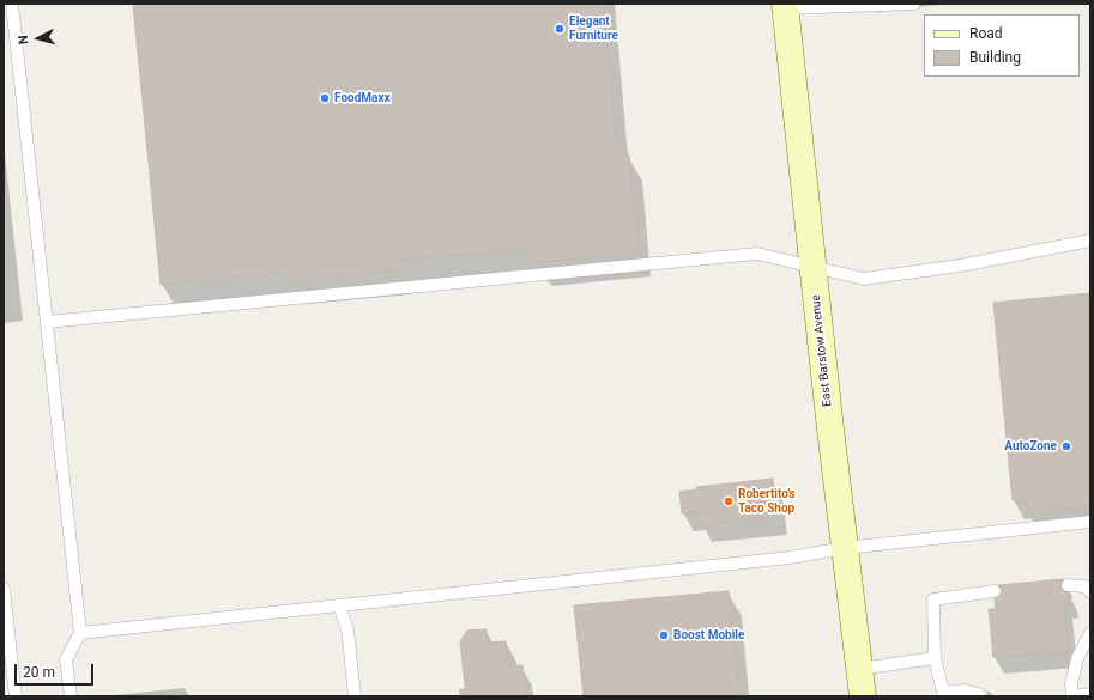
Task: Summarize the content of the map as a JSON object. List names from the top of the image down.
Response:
{
  "streets": {
    "main road": ["East Barstow Avenue"]
  },
  "places": [
    "Elegant Furniture",
    "FoodMaxx",
    "AutoZone",
    "Robertito's Taco Shop",
    "Boost Mobile"
  ],
  "legend": ["Road", "Building"],
  "scale_bar": "20 m",
  "north": "left"
}
